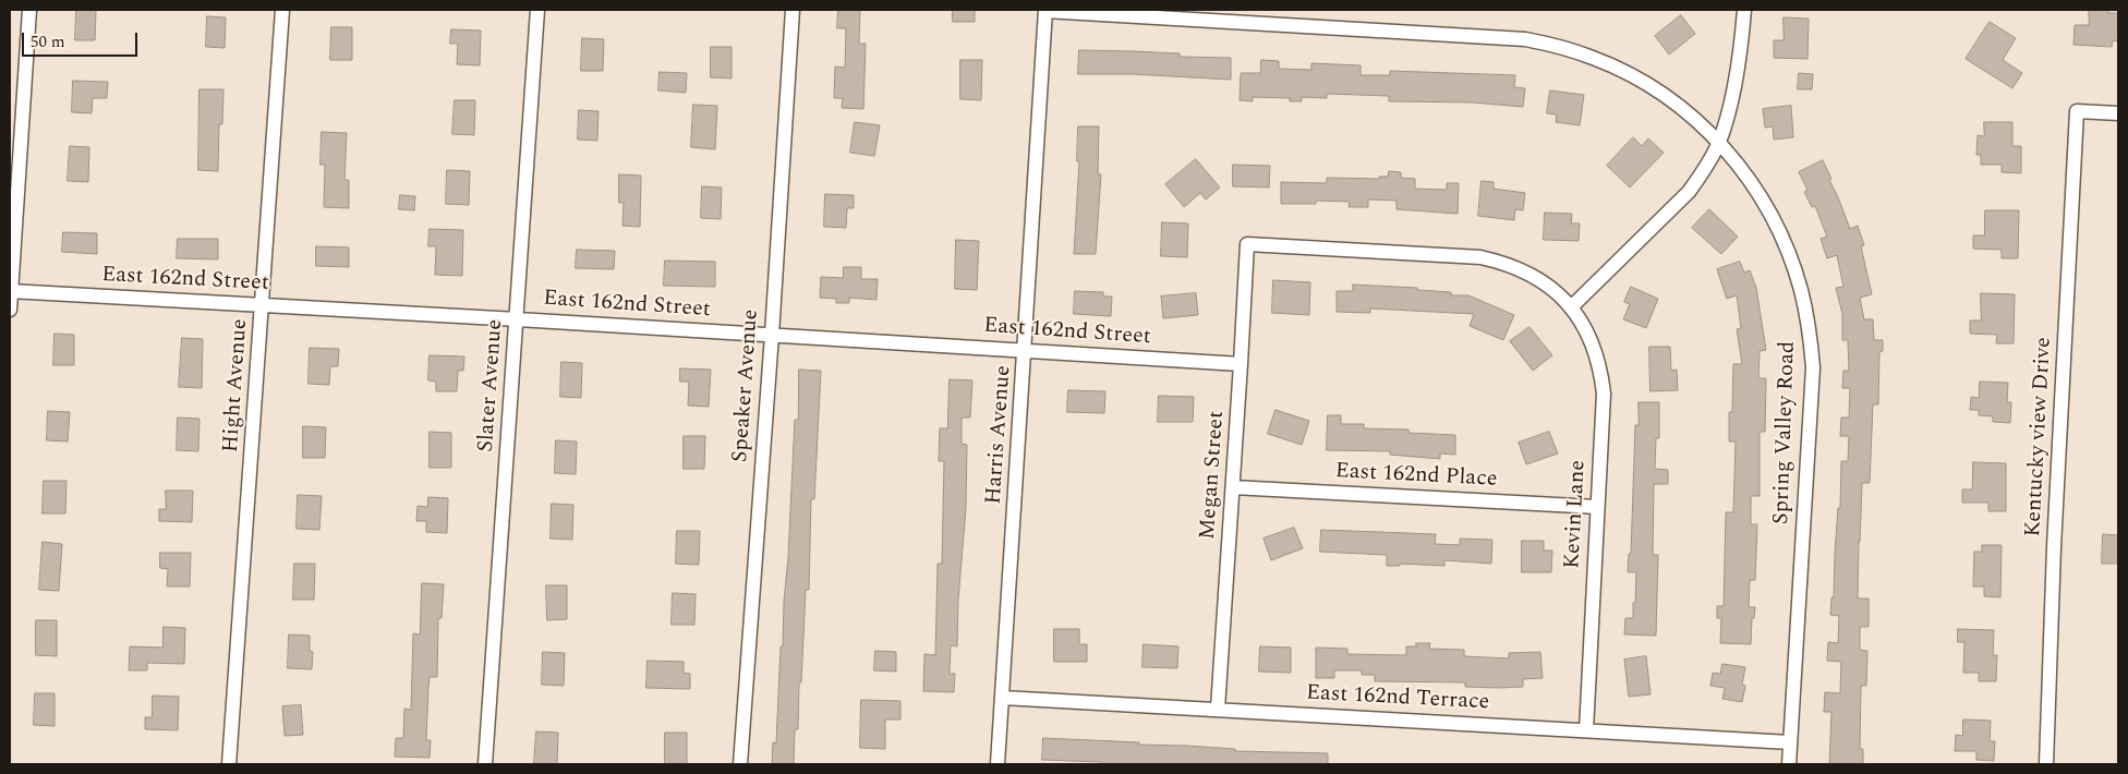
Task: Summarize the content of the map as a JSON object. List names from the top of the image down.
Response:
{
  "streets": {
    "street": [
      "East 162nd Street",
      "Hight Avenue",
      "Slater Avenue",
      "Speaker Avenue",
      "Spring Valley Road",
      "Harris Avenue",
      "Kentucky view Drive",
      "Megan Street",
      "East 162nd Place",
      "Kevin Lane",
      "East 162nd Terrace"
    ]
  },
  "crossings": [
    ["East 162nd Street", "Hight Avenue"],
    ["East 162nd Street", "Slater Avenue"],
    ["East 162nd Street", "Speaker Avenue"],
    ["East 162nd Street", "Harris Avenue"],
    ["East 162nd Street", "Megan Street"],
    ["Spring Valley Road", "Harris Avenue"],
    ["Spring Valley Road", "East 162nd Terrace"],
    ["Harris Avenue", "East 162nd Terrace"],
    ["Megan Street", "East 162nd Place"],
    ["Megan Street", "Kevin Lane"],
    ["Megan Street", "East 162nd Terrace"],
    ["East 162nd Place", "Kevin Lane"],
    ["Kevin Lane", "East 162nd Terrace"]
  ],
  "scale_bar": "50 m"
}
